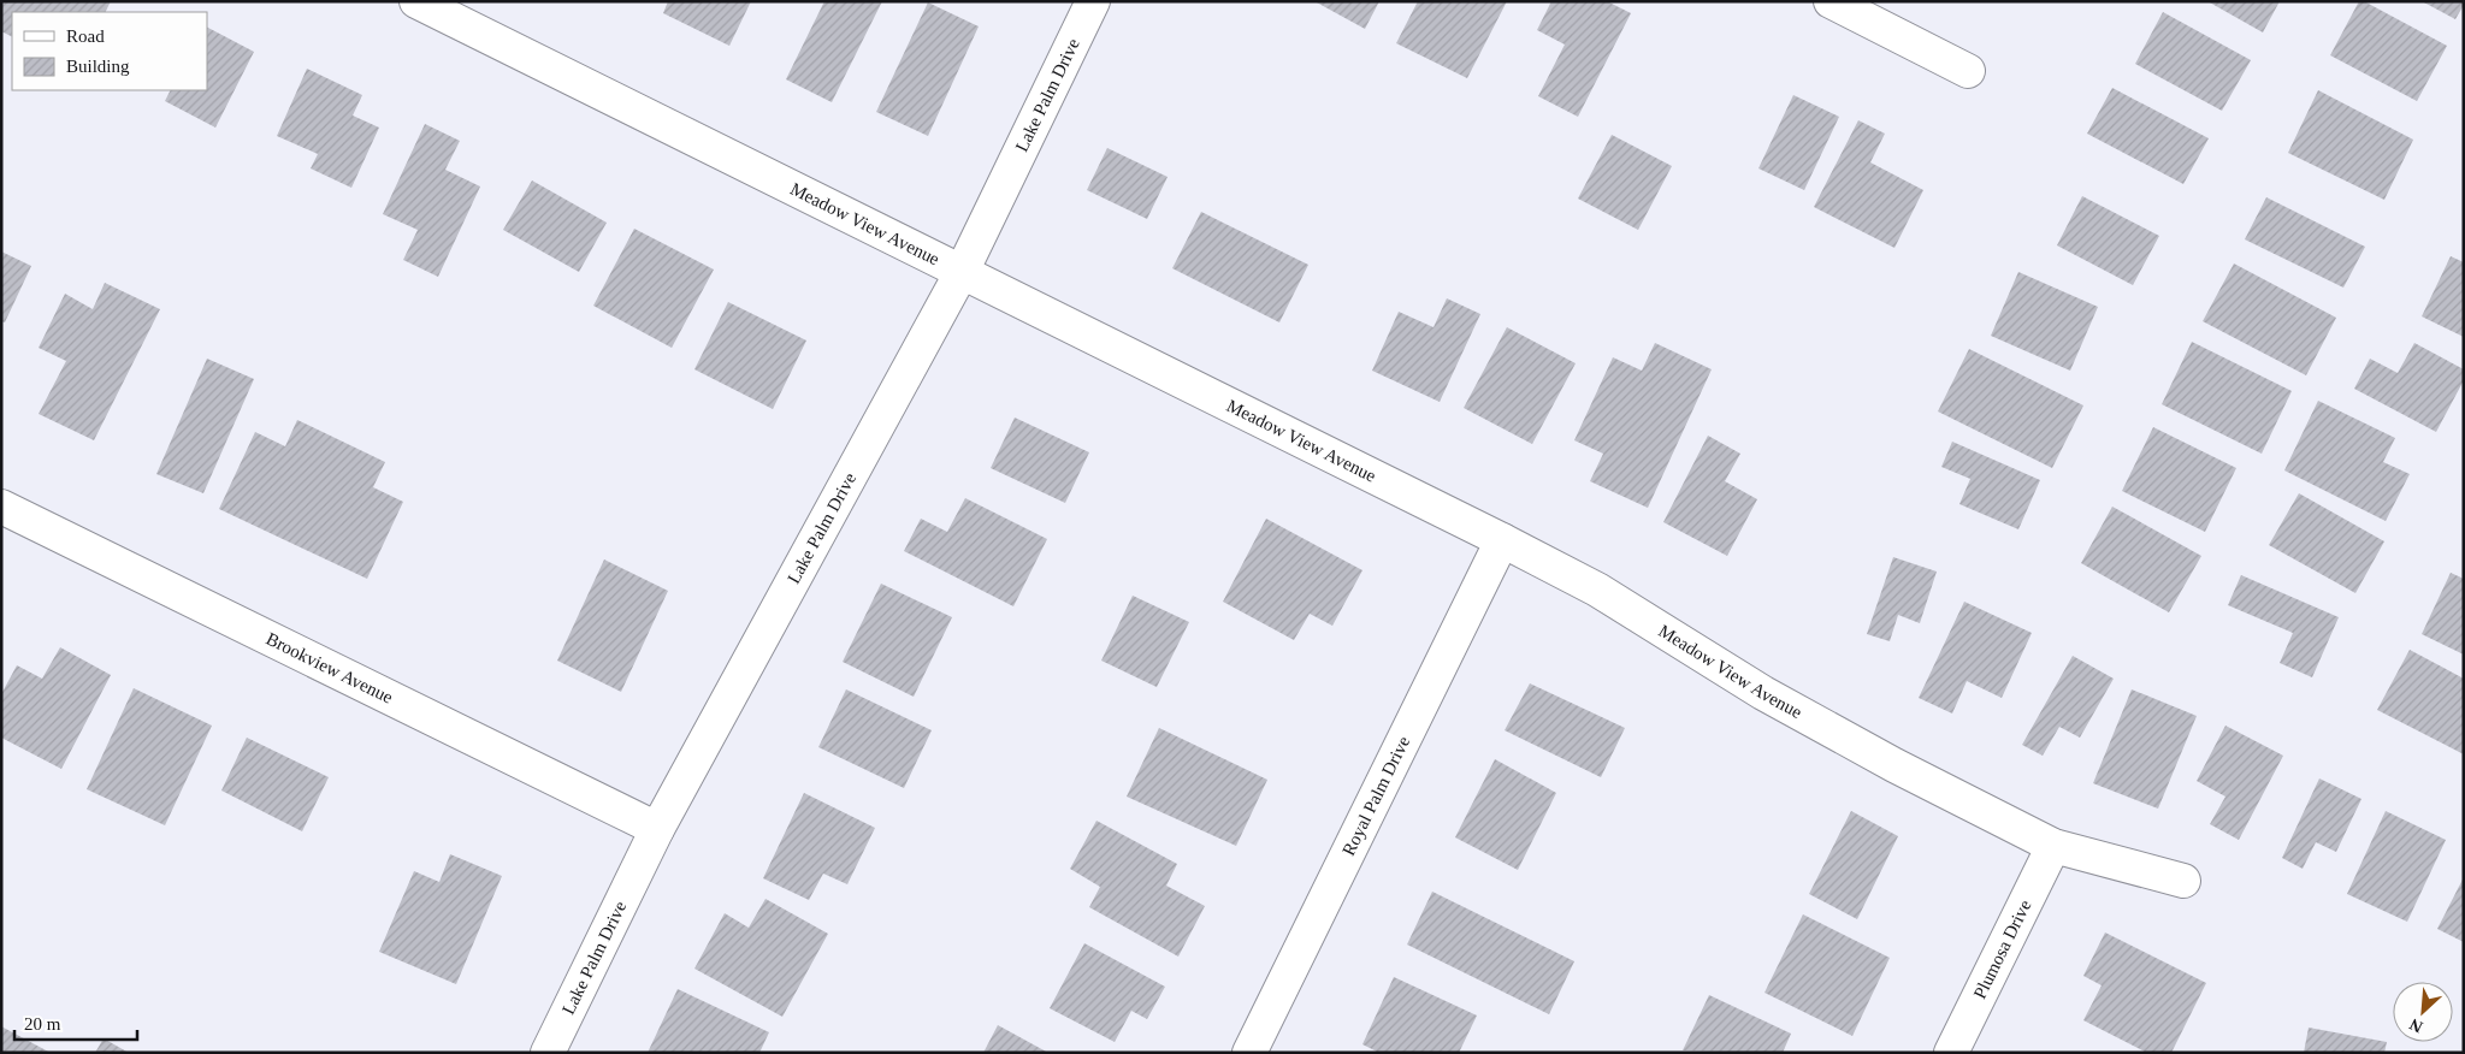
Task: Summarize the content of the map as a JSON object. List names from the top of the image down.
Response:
{
  "streets": {
    "street": [
      "Lake Palm Drive",
      "Meadow View Avenue",
      "Brookview Avenue",
      "Royal Palm Drive",
      "Plumosa Drive"
    ]
  },
  "crossings": [
    ["Lake Palm Drive", "Meadow View Avenue"],
    ["Lake Palm Drive", "Brookview Avenue"],
    ["Meadow View Avenue", "Royal Palm Drive"],
    ["Meadow View Avenue", "Plumosa Drive"]
  ],
  "legend": ["Road", "Building"],
  "scale_bar": "20 m",
  "north": "bottom left"
}
